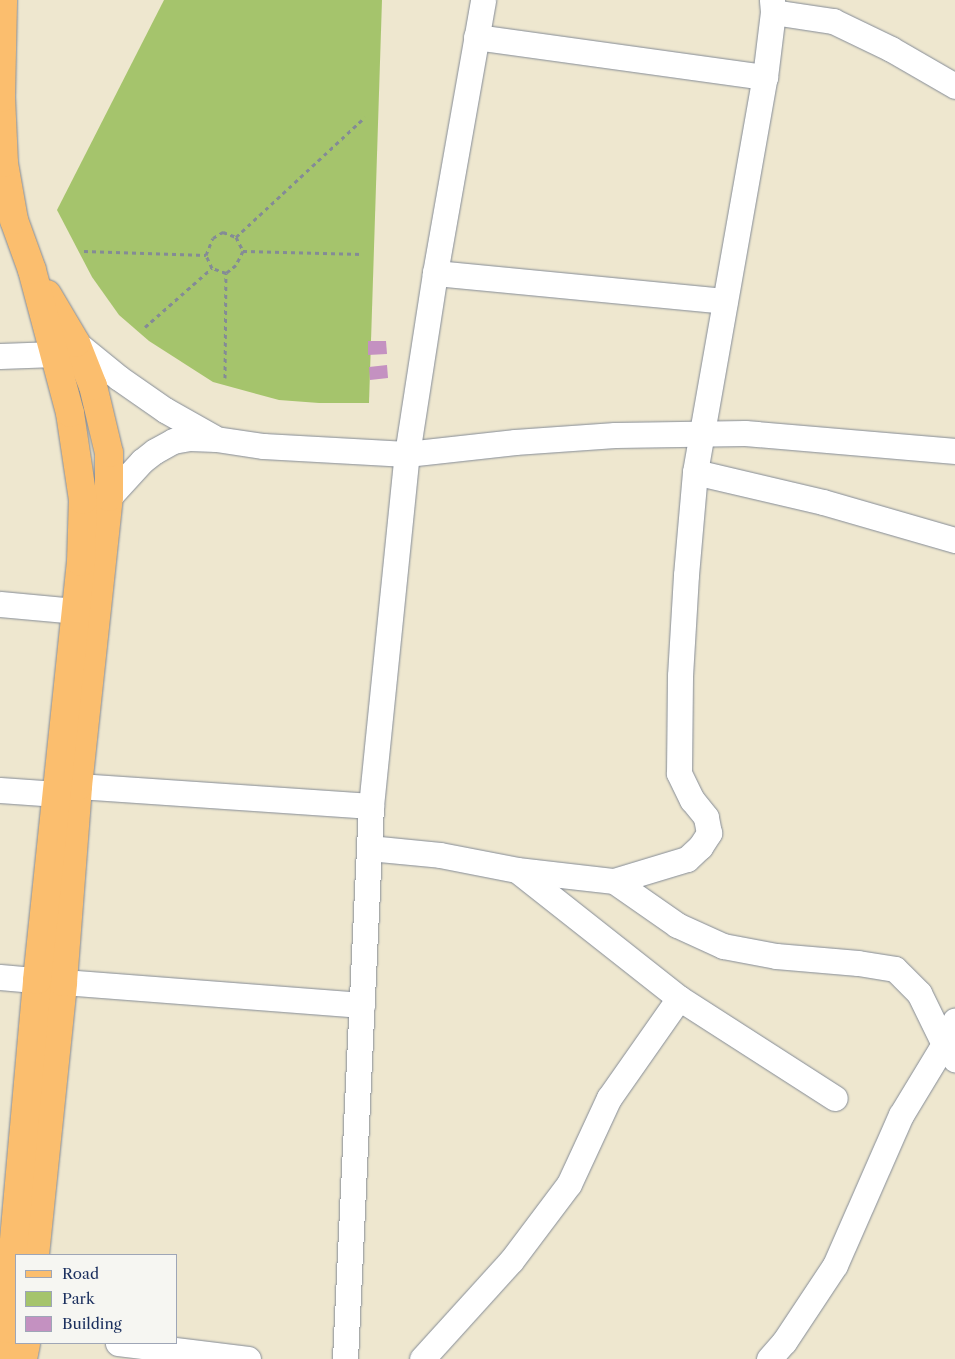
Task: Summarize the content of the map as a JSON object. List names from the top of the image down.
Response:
{
  "legend": ["Road", "Park", "Building"]
}
